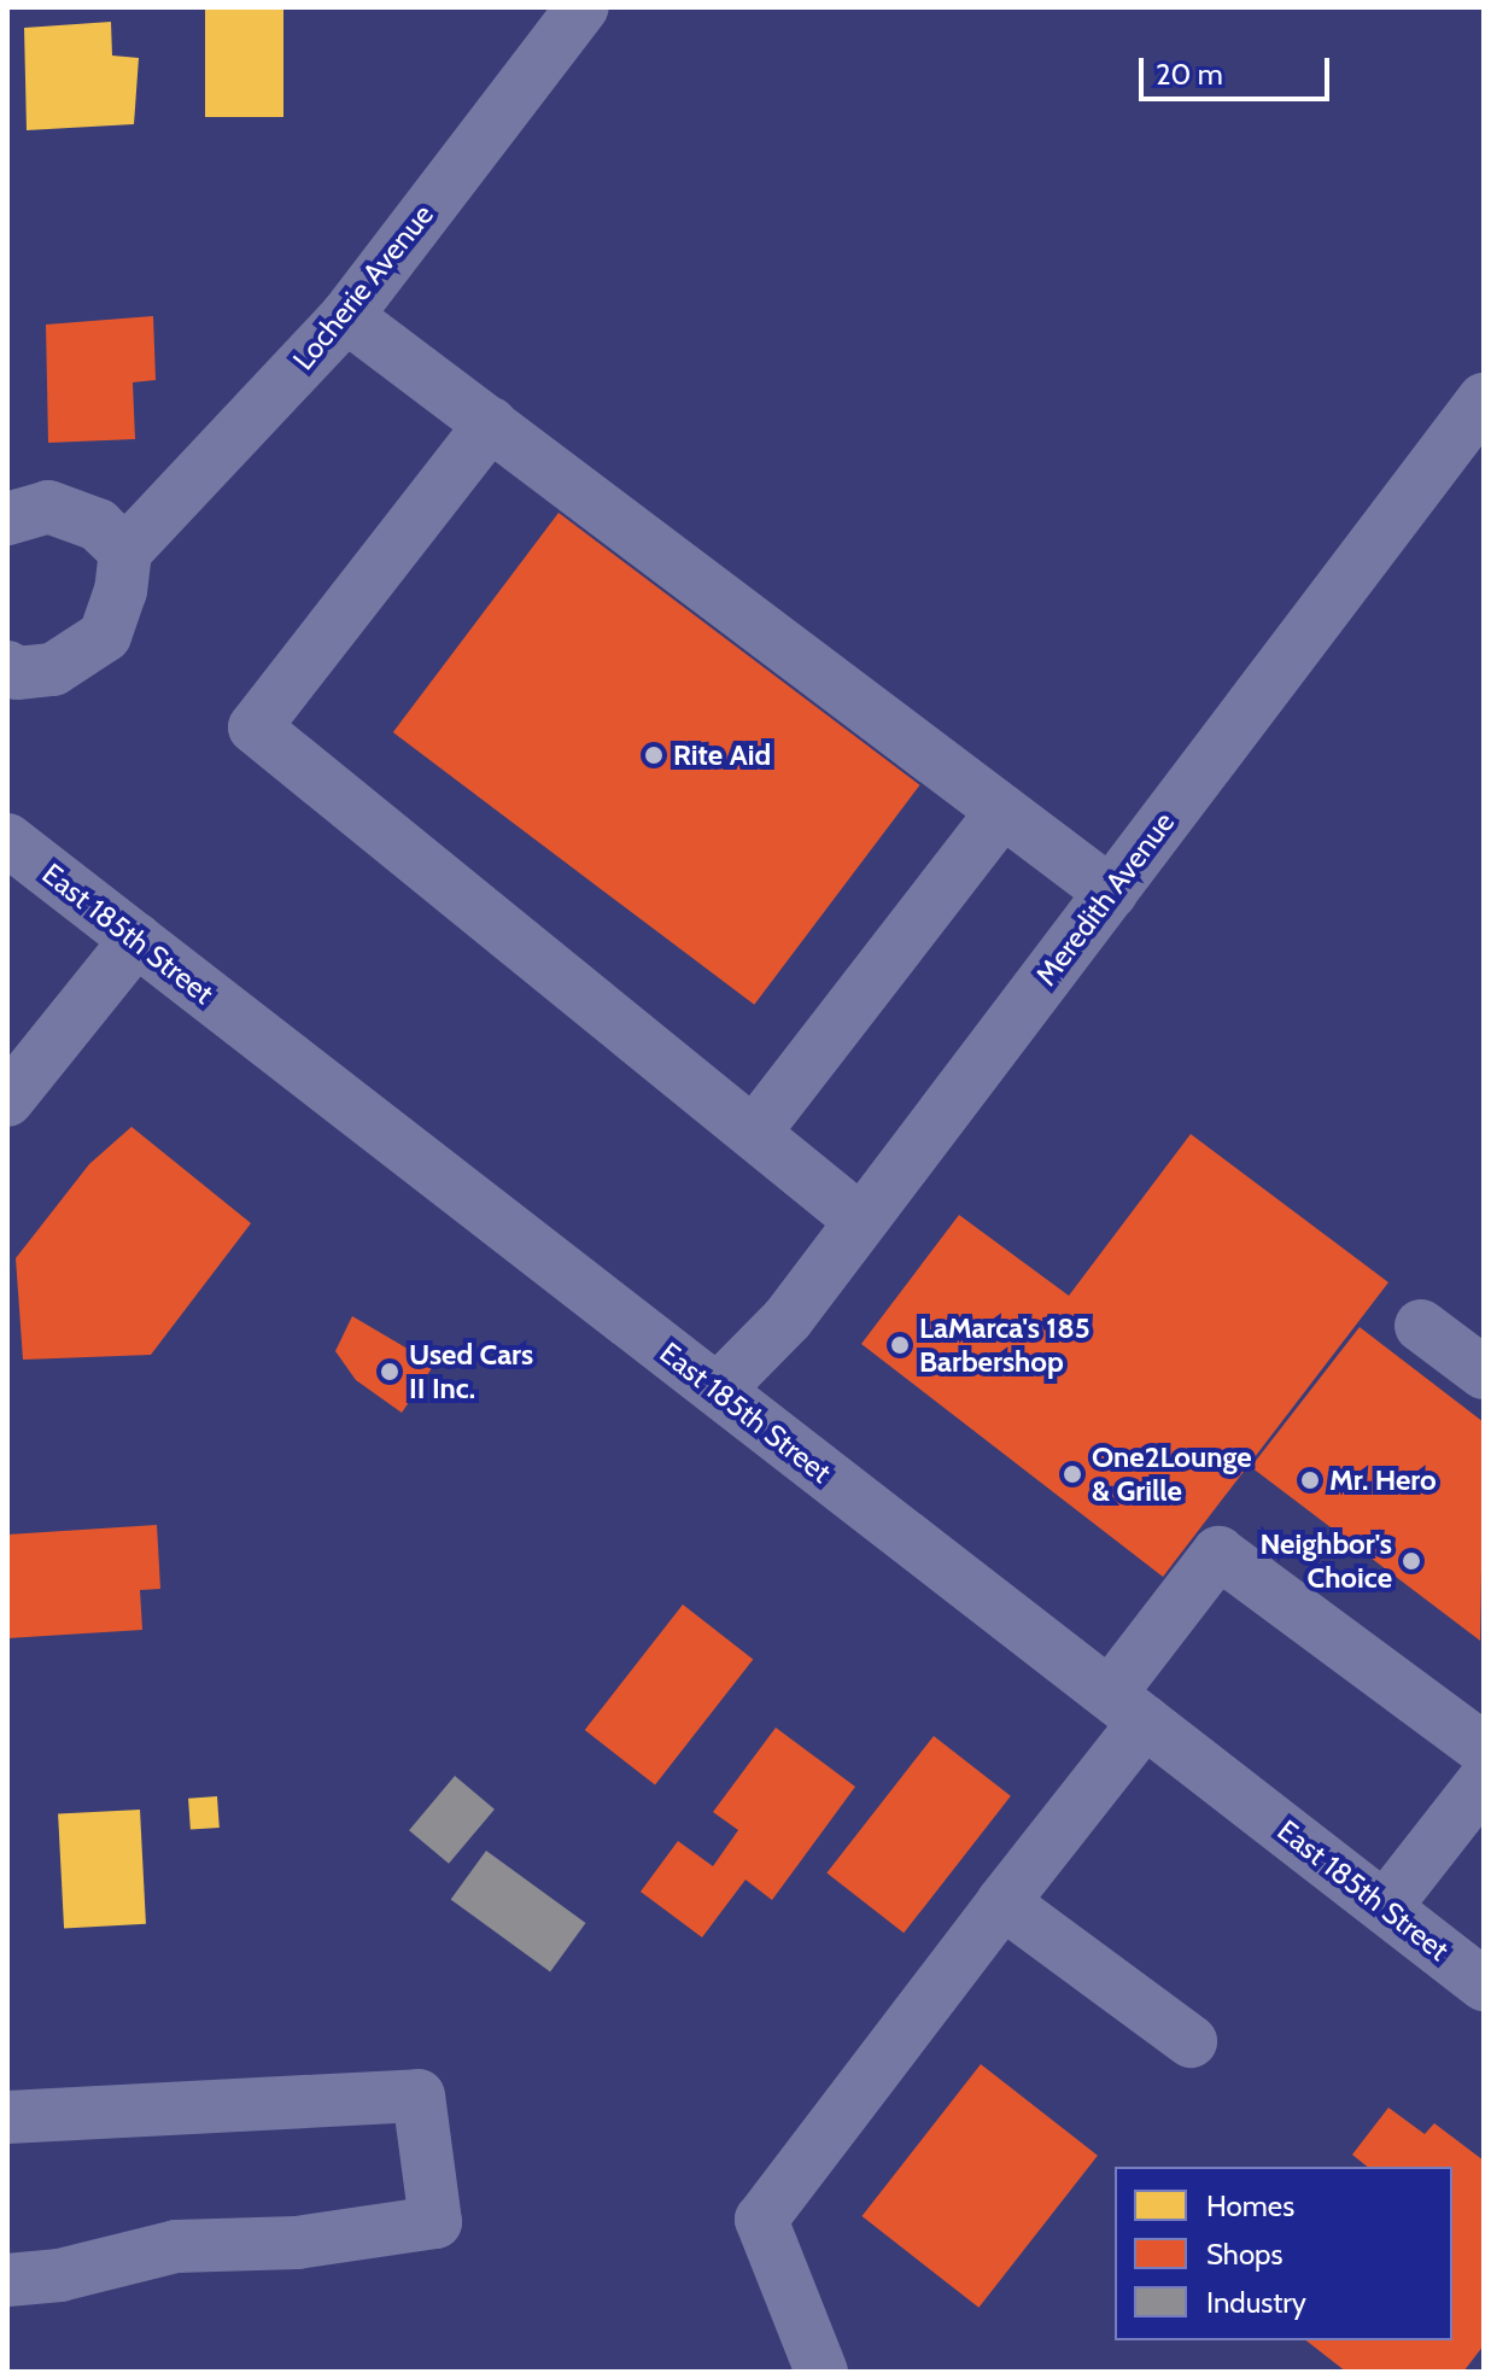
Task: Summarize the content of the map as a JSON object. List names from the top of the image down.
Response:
{
  "streets": {
    "street": ["Locherie Avenue", "Meredith Avenue", "East 185th Street"]
  },
  "crossings": [
    ["Meredith Avenue", "East 185th Street"]
  ],
  "places": [
    "Rite Aid",
    "LaMarca's 185 Barbershop",
    "Used Cars II Inc.",
    "One2Lounge & Grille",
    "Mr. Hero",
    "Neighbor's Choice"
  ],
  "legend": ["Homes", "Shops", "Industry"],
  "scale_bar": "20 m"
}
